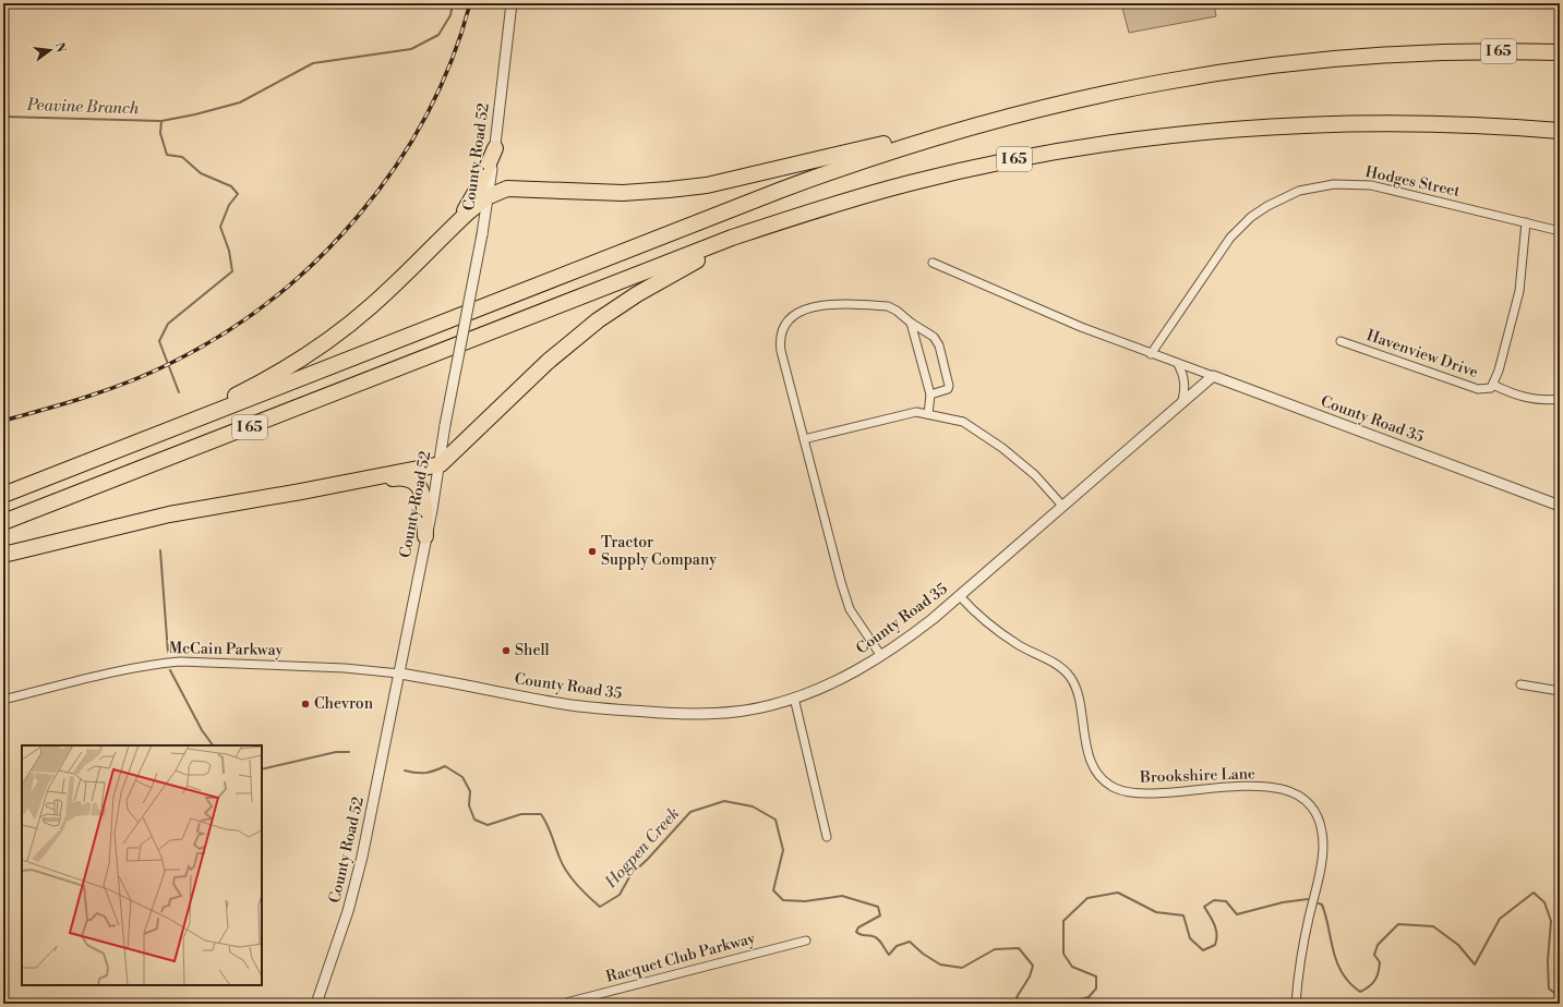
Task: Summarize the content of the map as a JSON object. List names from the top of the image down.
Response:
{
  "streets": {
    "highway": ["I 65"],
    "street": [
      "County Road 52",
      "Hodges Street",
      "Havenview Drive",
      "County Road 35",
      "McCain Parkway",
      "Brookshire Lane",
      "Racquet Club Parkway"
    ]
  },
  "crossings": [
    ["County Road 52", "County Road 35"],
    ["County Road 52", "McCain Parkway"],
    ["Hodges Street", "Havenview Drive"],
    ["County Road 35", "McCain Parkway"],
    ["County Road 35", "Brookshire Lane"]
  ],
  "water": ["Peavine Branch", "Hogpen Creek"],
  "places": ["Tractor Supply Company", "Shell", "Chevron"],
  "north": "right"
}
